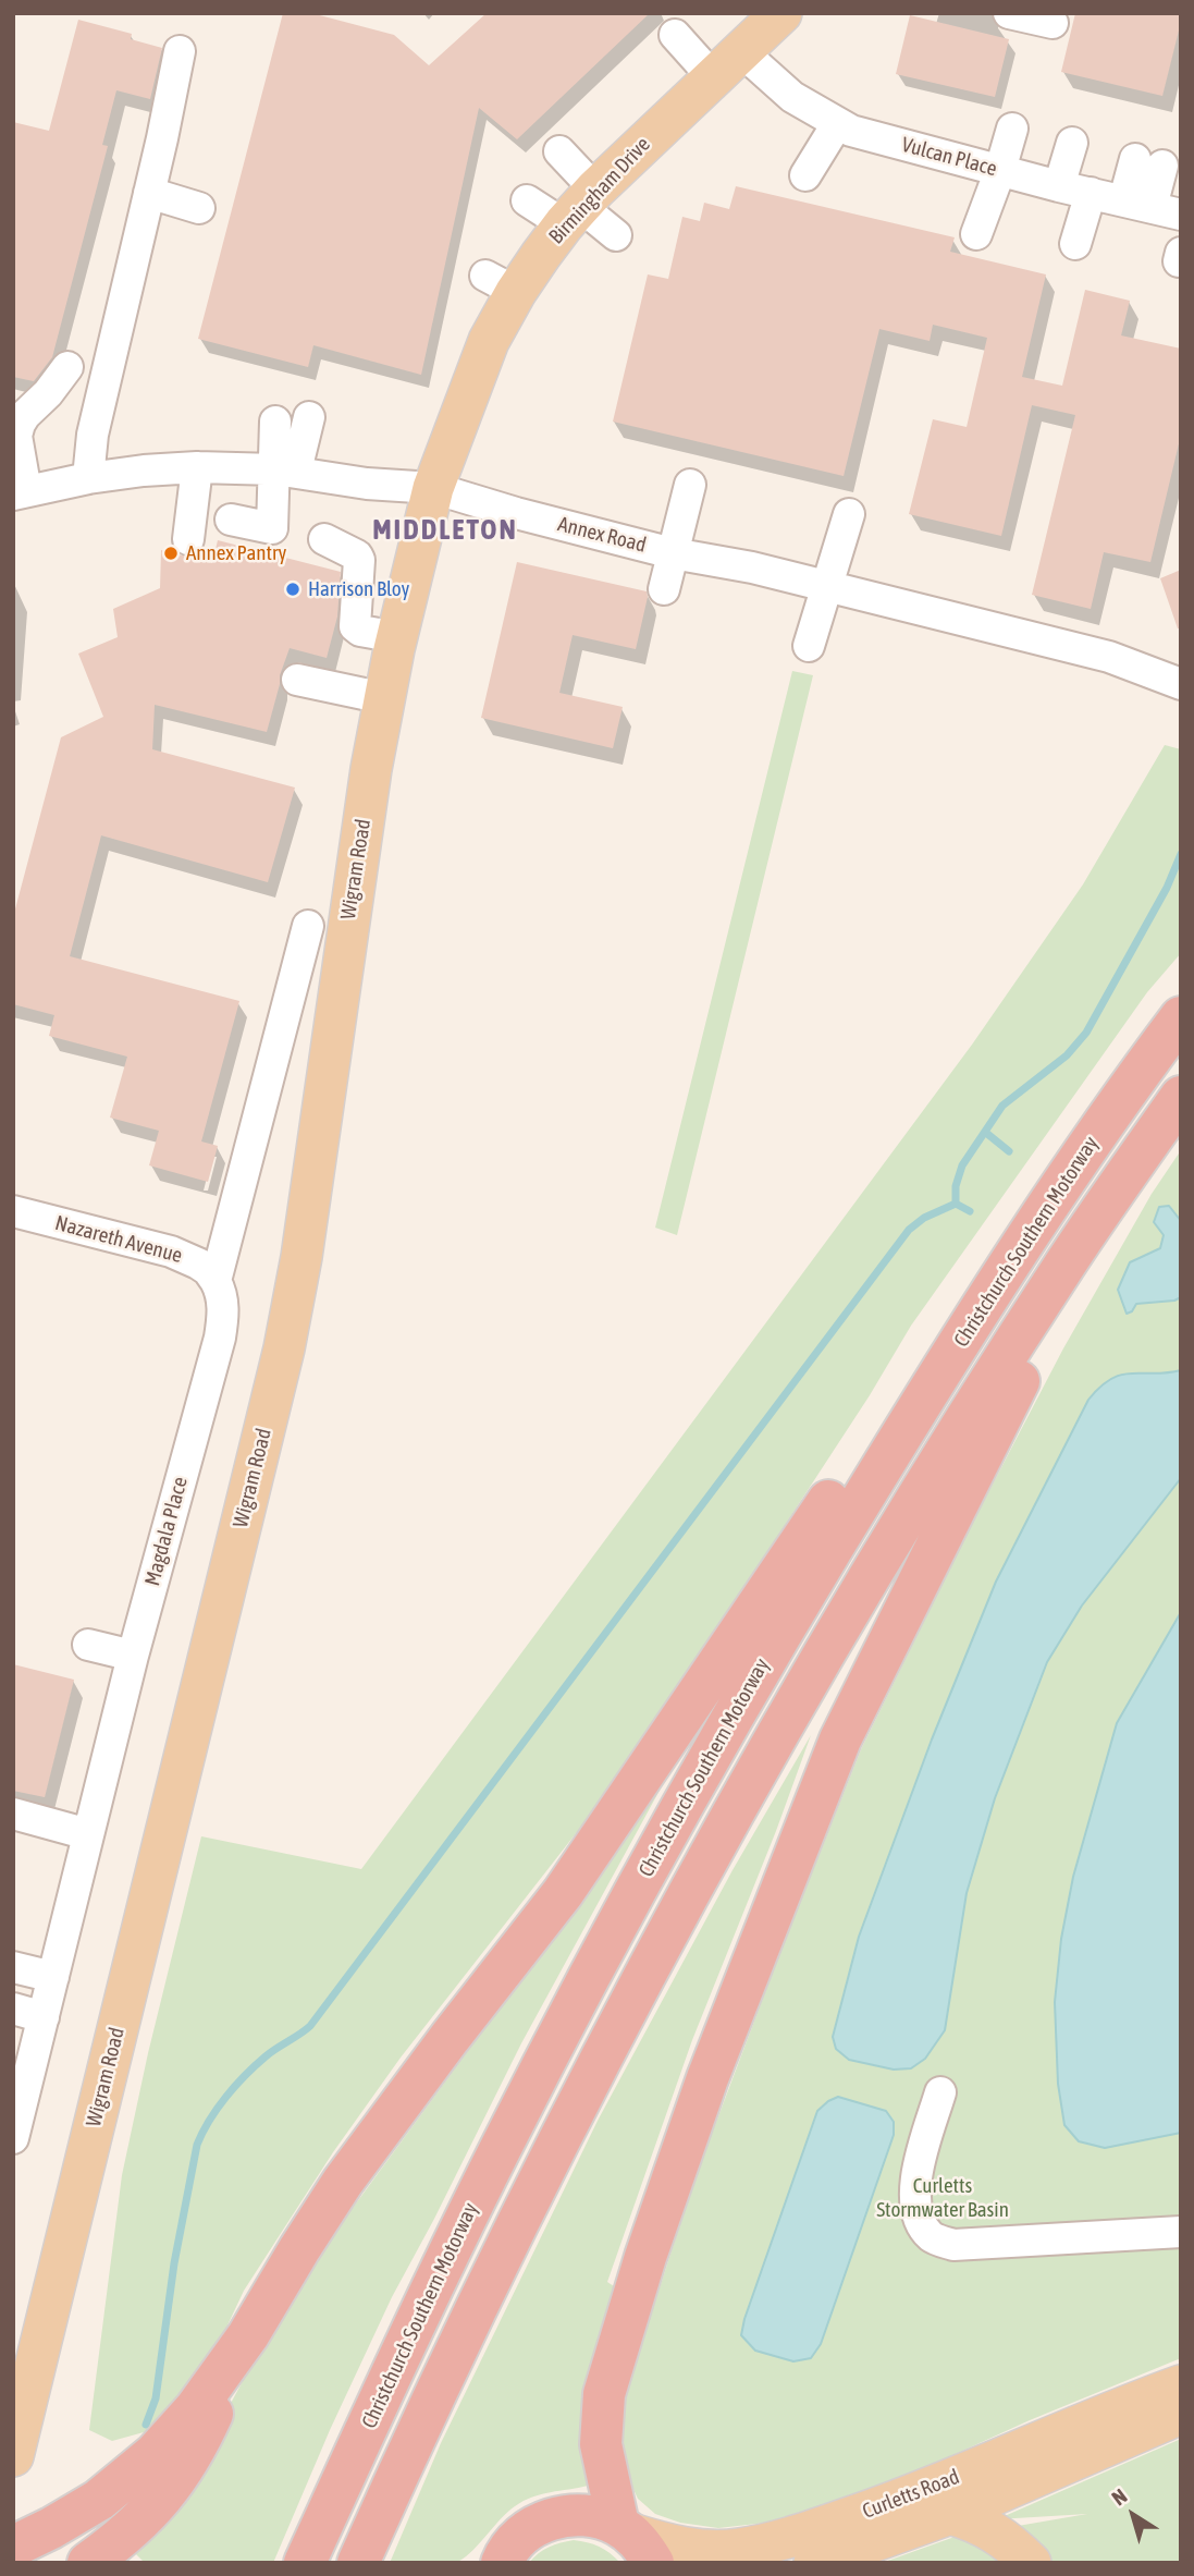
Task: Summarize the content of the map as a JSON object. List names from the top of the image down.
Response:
{
  "streets": {
    "highway": ["Christchurch Southern Motorway"],
    "main road": ["Birmingham Drive", "Wigram Road", "Curletts Road"],
    "street": [
      "Vulcan Place",
      "Annex Road",
      "Nazareth Avenue",
      "Magdala Place"
    ]
  },
  "crossings": [
    ["Vulcan Place", "Birmingham Drive"],
    ["Birmingham Drive", "Annex Road"],
    ["Birmingham Drive", "Wigram Road"],
    ["Annex Road", "Wigram Road"],
    ["Nazareth Avenue", "Magdala Place"]
  ],
  "districts": ["MIDDLETON"],
  "parks": ["Curletts Stormwater Basin"],
  "places": ["Annex Pantry", "Harrison Bloy"],
  "north": "top left"
}
